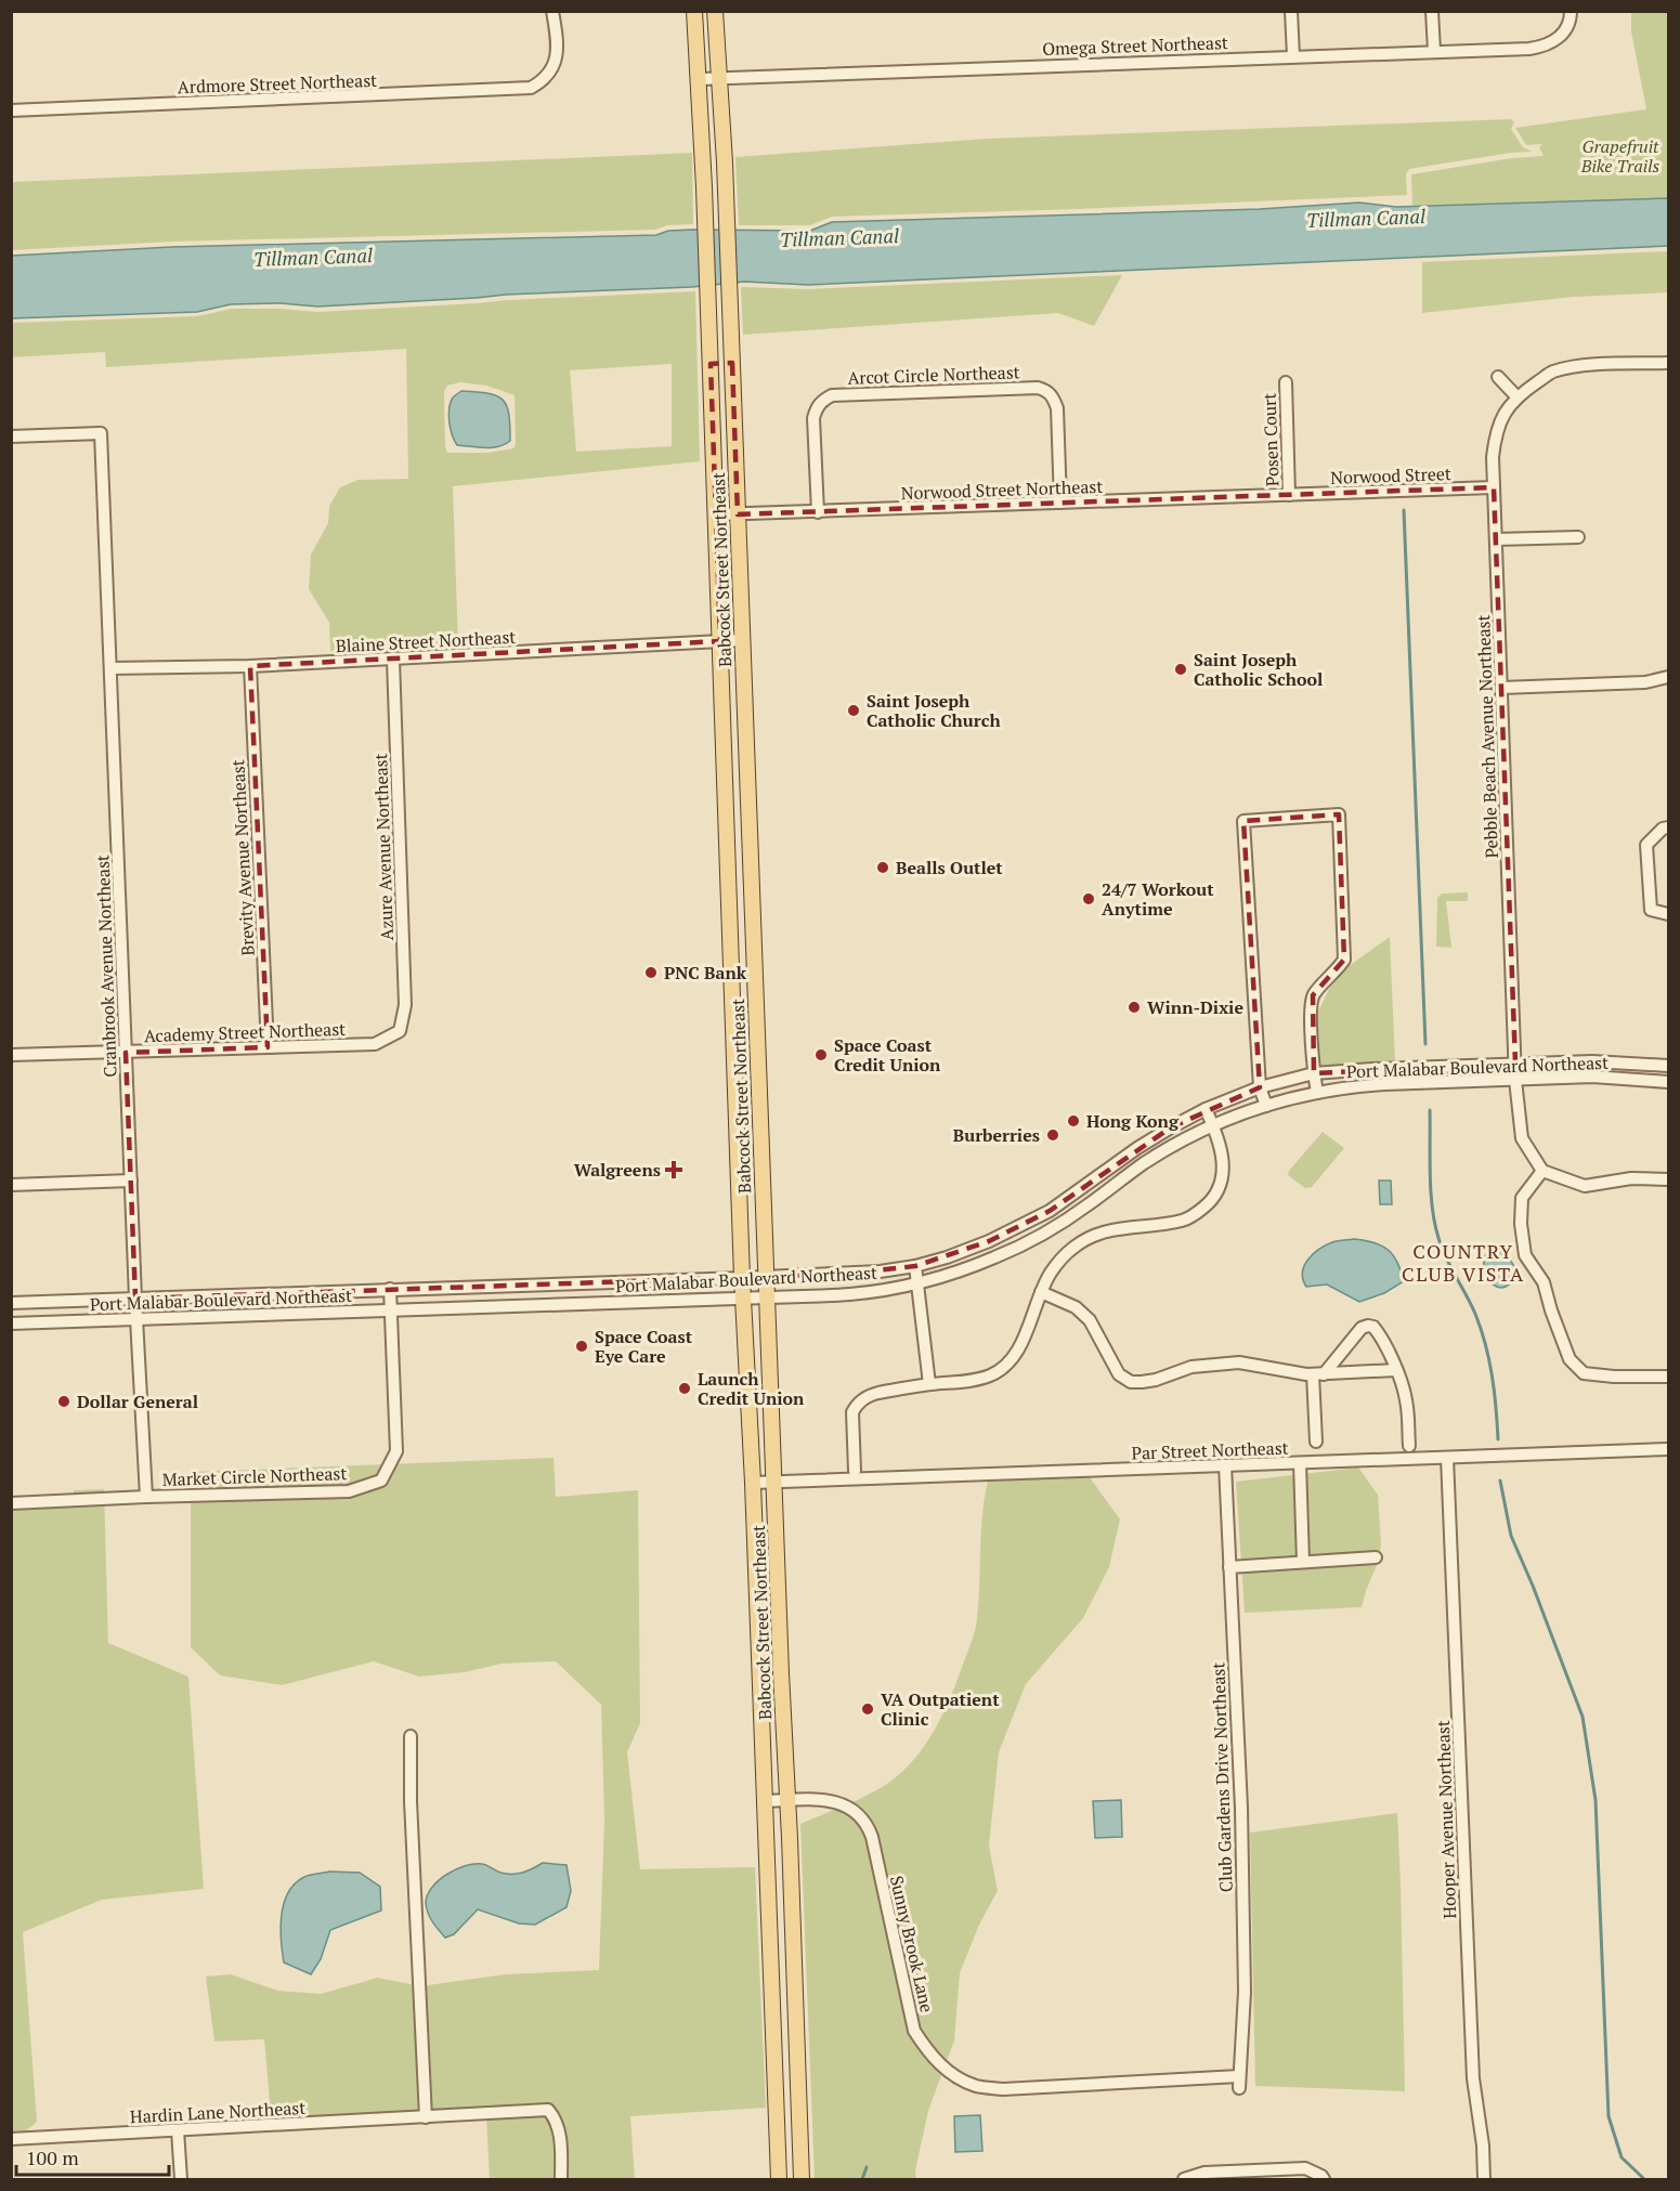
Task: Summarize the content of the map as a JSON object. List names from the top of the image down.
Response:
{
  "streets": {
    "main road": ["Babcock Street Northeast"],
    "street": [
      "Omega Street Northeast",
      "Ardmore Street Northeast",
      "Arcot Circle Northeast",
      "Posen Court",
      "Norwood Street",
      "Norwood Street Northeast",
      "Blaine Street Northeast",
      "Pebble Beach Avenue Northeast",
      "Azure Avenue Northeast",
      "Brevity Avenue Northeast",
      "Cranbrook Avenue Northeast",
      "Academy Street Northeast",
      "Port Malabar Boulevard Northeast",
      "Par Street Northeast",
      "Market Circle Northeast",
      "Club Gardens Drive Northeast",
      "Hooper Avenue Northeast",
      "Sunny Brook Lane",
      "Hardin Lane Northeast"
    ]
  },
  "crossings": [
    ["Omega Street Northeast", "Babcock Street Northeast"],
    ["Arcot Circle Northeast", "Norwood Street Northeast"],
    ["Posen Court", "Norwood Street"],
    ["Posen Court", "Norwood Street Northeast"],
    ["Norwood Street", "Norwood Street Northeast"],
    ["Norwood Street", "Pebble Beach Avenue Northeast"],
    ["Norwood Street Northeast", "Babcock Street Northeast"],
    ["Babcock Street Northeast", "Blaine Street Northeast"],
    ["Babcock Street Northeast", "Port Malabar Boulevard Northeast"],
    ["Babcock Street Northeast", "Par Street Northeast"],
    ["Babcock Street Northeast", "Sunny Brook Lane"],
    ["Blaine Street Northeast", "Azure Avenue Northeast"],
    ["Blaine Street Northeast", "Brevity Avenue Northeast"],
    ["Blaine Street Northeast", "Cranbrook Avenue Northeast"],
    ["Pebble Beach Avenue Northeast", "Port Malabar Boulevard Northeast"],
    ["Azure Avenue Northeast", "Academy Street Northeast"],
    ["Brevity Avenue Northeast", "Academy Street Northeast"],
    ["Cranbrook Avenue Northeast", "Academy Street Northeast"],
    ["Cranbrook Avenue Northeast", "Port Malabar Boulevard Northeast"],
    ["Cranbrook Avenue Northeast", "Market Circle Northeast"],
    ["Port Malabar Boulevard Northeast", "Market Circle Northeast"],
    ["Par Street Northeast", "Club Gardens Drive Northeast"],
    ["Par Street Northeast", "Hooper Avenue Northeast"],
    ["Club Gardens Drive Northeast", "Sunny Brook Lane"]
  ],
  "districts": ["COUNTRY CLUB VISTA"],
  "water": ["Tillman Canal"],
  "parks": ["Grapefruit Bike Trails"],
  "places": {
    "other": [
      "Saint Joseph Catholic School",
      "Saint Joseph Catholic Church",
      "Bealls Outlet",
      "24/7 Workout Anytime",
      "PNC Bank",
      "Winn-Dixie",
      "Space Coast Credit Union",
      "Hong Kong",
      "Burberries",
      "Space Coast Eye Care",
      "Launch Credit Union",
      "Dollar General",
      "VA Outpatient Clinic"
    ],
    "health": ["Walgreens"]
  },
  "scale_bar": "100 m"
}
